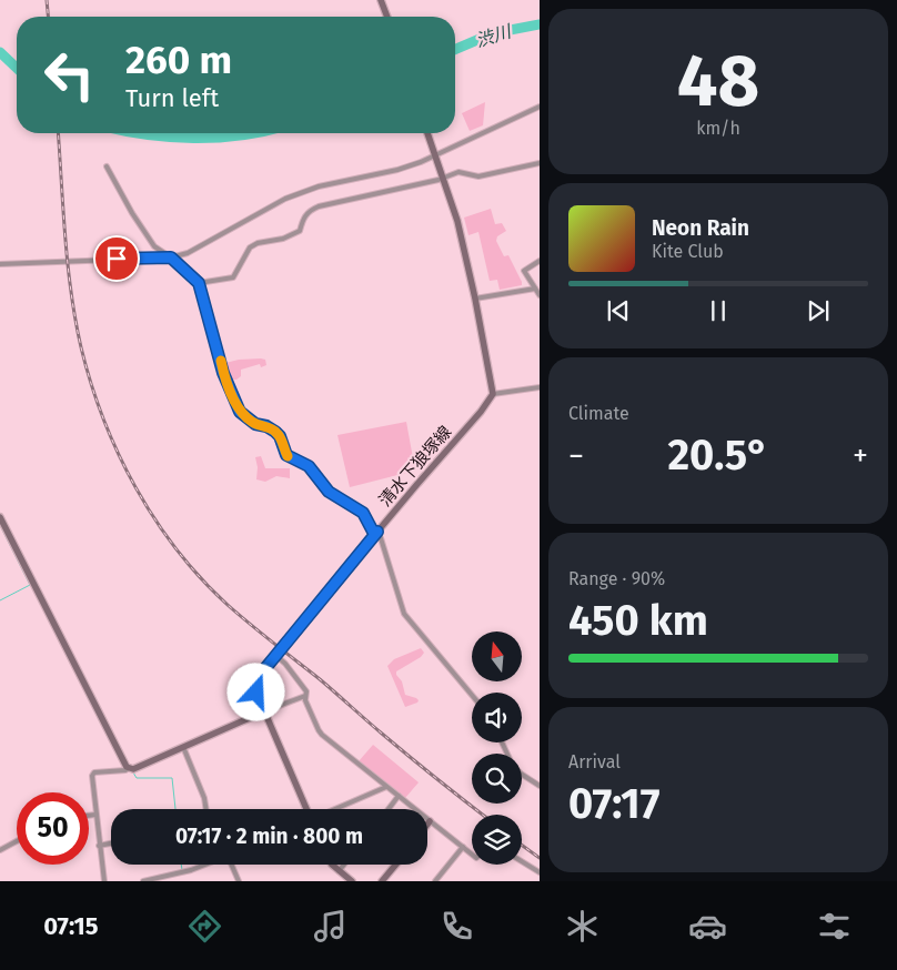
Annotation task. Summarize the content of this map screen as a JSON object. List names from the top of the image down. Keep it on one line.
{"streets":{"main road":["清水下狼塚線"]},"water":["渋川"],"north":"top","page":{"tile":[["48","km/h"],"Climate",["Range · 90%","450 km"],["Arrival","07:17"]],"turn":["260 m","Turn left"],"song":["Neon Rain","Kite Club"],"heat":["−","20.5°","+"],"limit":"50","trip":"07:17 · 2 min · 800 m","tabs":"07:15"}}
